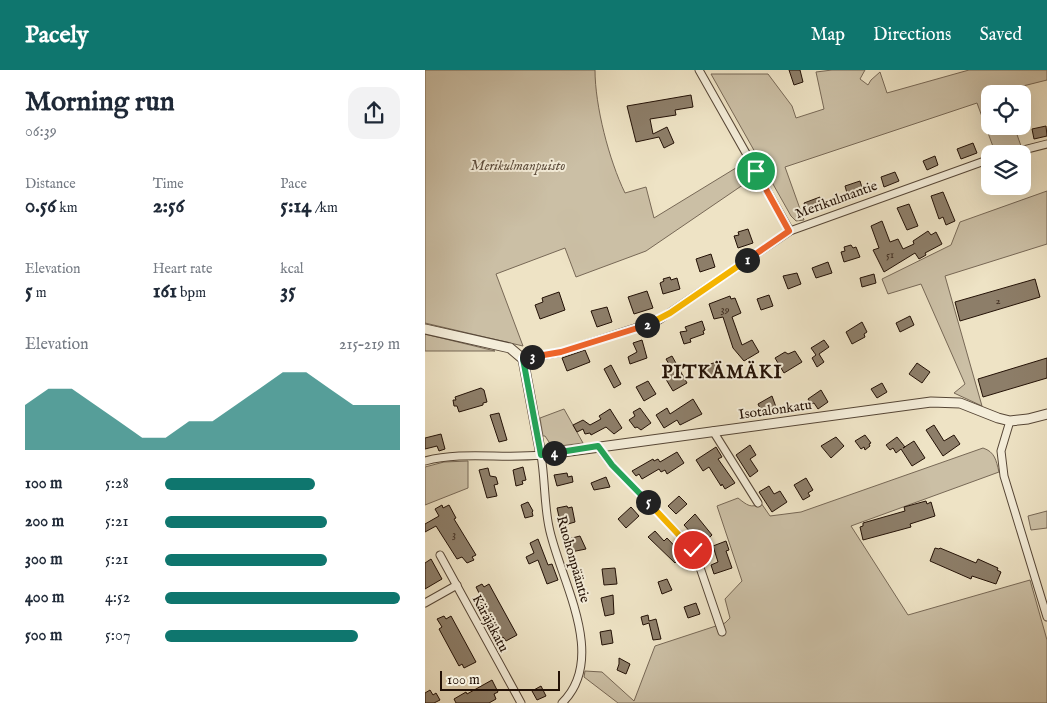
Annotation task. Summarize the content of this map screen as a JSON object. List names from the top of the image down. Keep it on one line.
{"streets":{"street":["Merikulmantie","Isotalonkatu","Ruohonpääntie","Käräjäkatu"]},"crossings":[["Merikulmantie","Ruohonpääntie"],["Isotalonkatu","Ruohonpääntie"]],"districts":["PITKÄMÄKI"],"parks":["Merikulmanpuisto"],"house_numbers":["51","2","39","3"],"scale_bar":"100 m","page":{"header":"Pacely","nav":["Map","Directions","Saved"],"heading":["Morning run","06:39"],"stats":[["Distance","0.56 km"],["Time","2:56"],["Pace","5:14 /km"],["Elevation","5 m"],["Heart rate","161 bpm"],["kcal","35"]],"pins":["1","2","3","4","5"],"chart":["Elevation","215–219 m"],"list":[{"name":"100 m","note":"5:28"},{"name":"200 m","note":"5:21"},{"name":"300 m","note":"5:21"},{"name":"400 m","note":"4:52"},{"name":"500 m","note":"5:07"}],"scale":"100 m"}}
